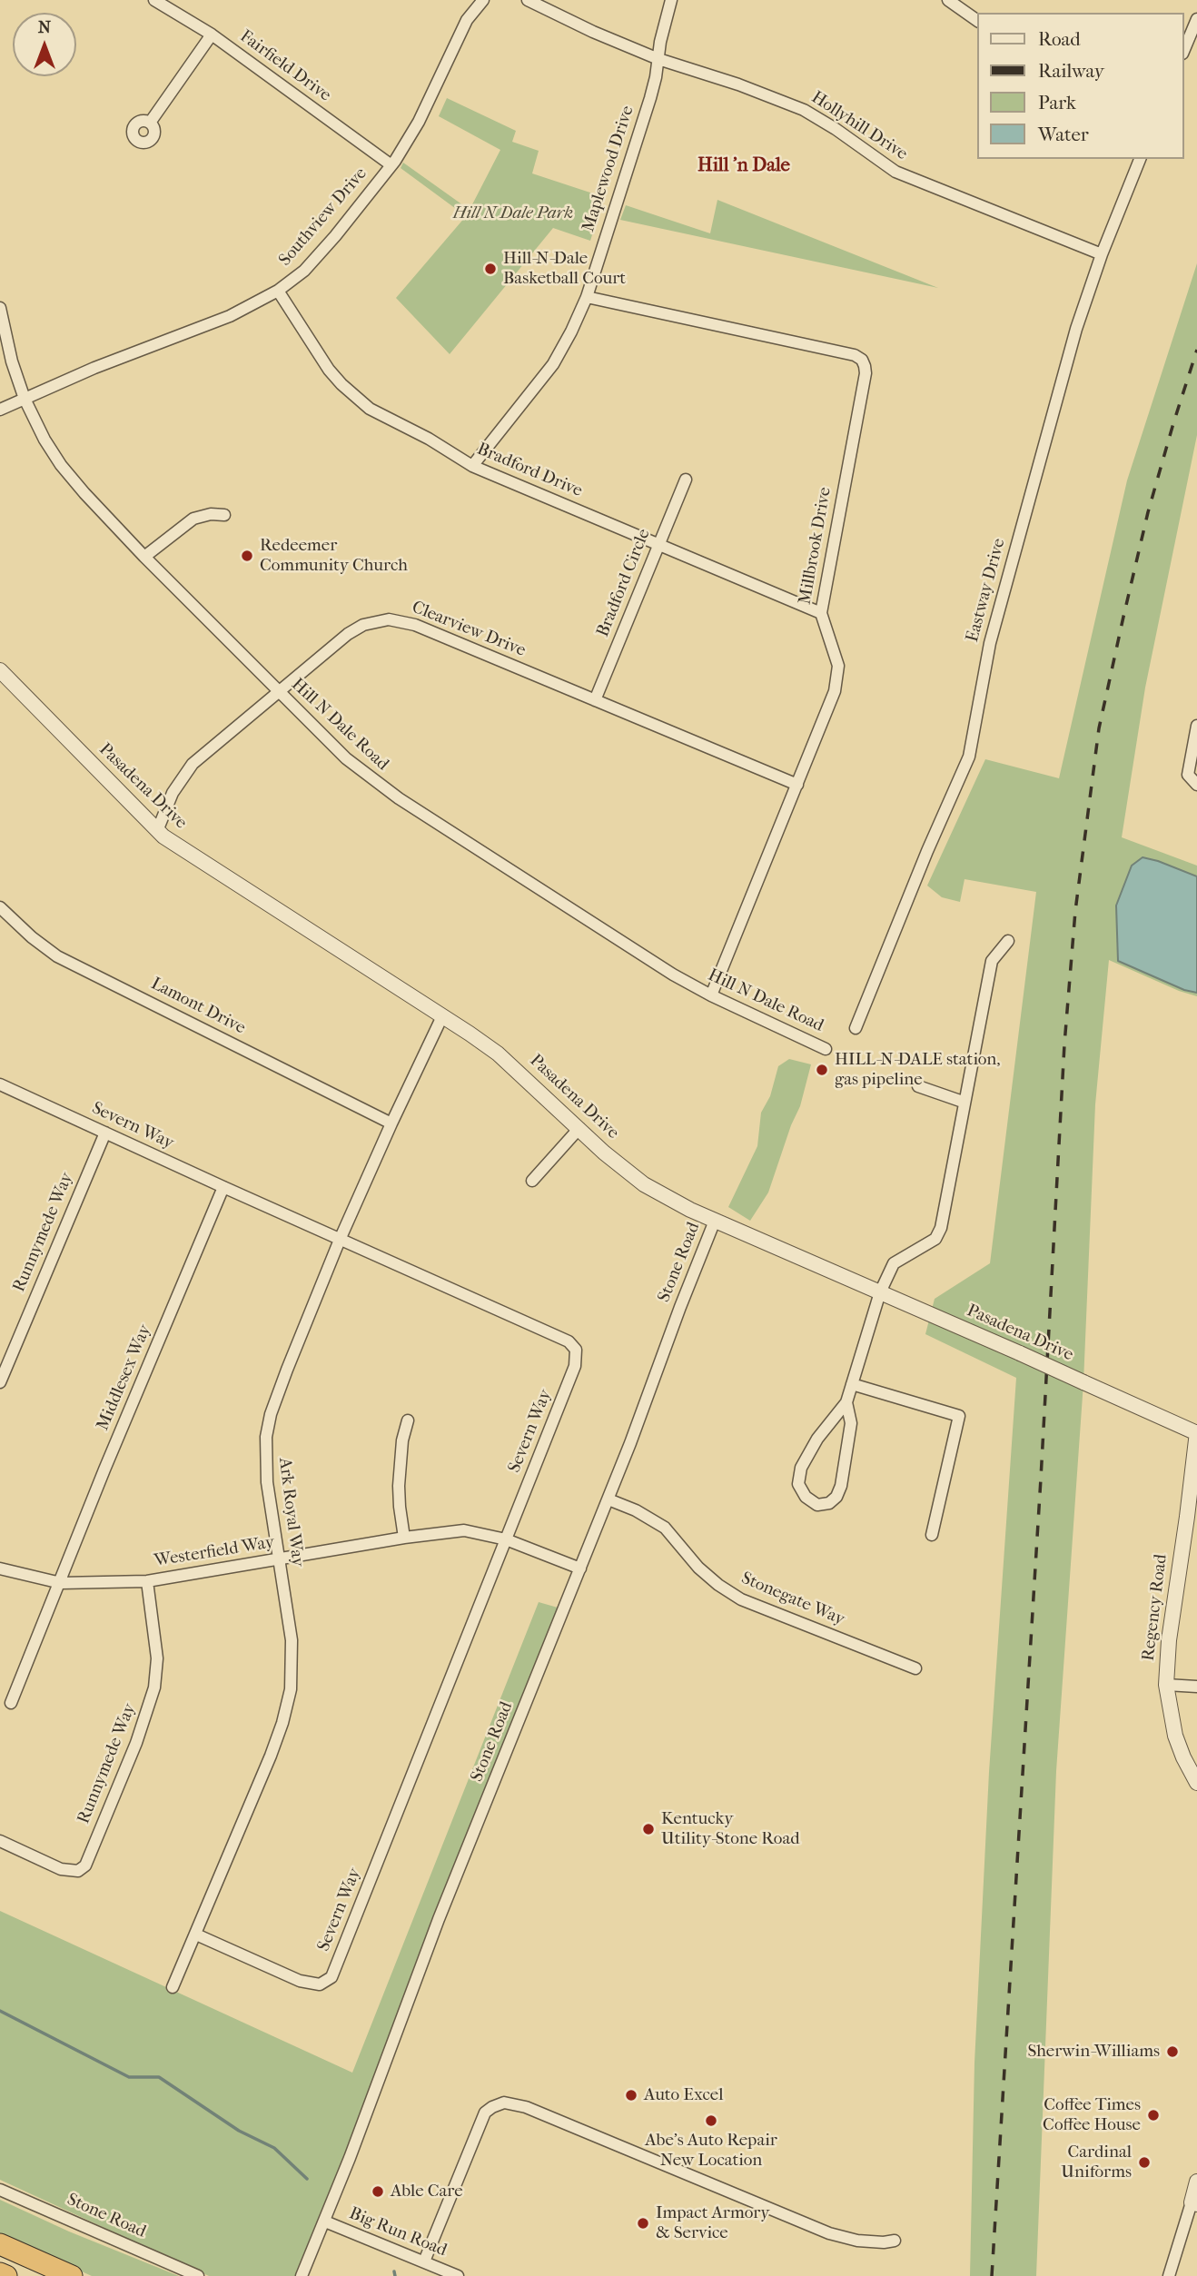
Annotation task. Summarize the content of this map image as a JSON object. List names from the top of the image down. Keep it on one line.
{"streets":{"street":["Fairfield Drive","Hollyhill Drive","Maplewood Drive","Southview Drive","Bradford Drive","Millbrook Drive","Bradford Circle","Eastway Drive","Clearview Drive","Hill N Dale Road","Pasadena Drive","Lamont Drive","Severn Way","Runnymede Way","Stone Road","Middlesex Way","Ark Royal Way","Westerfield Way","Stonegate Way","Regency Road","Big Run Road"]},"crossings":[["Fairfield Drive","Southview Drive"],["Hollyhill Drive","Maplewood Drive"],["Hollyhill Drive","Eastway Drive"],["Maplewood Drive","Bradford Drive"],["Maplewood Drive","Millbrook Drive"],["Southview Drive","Bradford Drive"],["Southview Drive","Hill N Dale Road"],["Bradford Drive","Millbrook Drive"],["Bradford Drive","Bradford Circle"],["Millbrook Drive","Clearview Drive"],["Millbrook Drive","Hill N Dale Road"],["Bradford Circle","Clearview Drive"],["Clearview Drive","Hill N Dale Road"],["Clearview Drive","Pasadena Drive"],["Pasadena Drive","Stone Road"],["Pasadena Drive","Ark Royal Way"],["Pasadena Drive","Regency Road"],["Lamont Drive","Ark Royal Way"],["Severn Way","Runnymede Way"],["Severn Way","Middlesex Way"],["Severn Way","Ark Royal Way"],["Severn Way","Westerfield Way"],["Runnymede Way","Westerfield Way"],["Stone Road","Westerfield Way"],["Stone Road","Stonegate Way"],["Stone Road","Big Run Road"],["Middlesex Way","Westerfield Way"],["Ark Royal Way","Westerfield Way"]],"districts":["Hill 'n Dale"],"parks":["Hill N Dale Park"],"places":["Hill-N-Dale Basketball Court","Redeemer Community Church","HILL-N-DALE station, gas pipeline","Kentucky Utility-Stone Road","Sherwin-Williams","Auto Excel","Coffee Times Coffee House","Abe's Auto Repair New Location","Cardinal Uniforms","Able Care","Impact Armory & Service"],"legend":["Road","Railway","Park","Water"],"north":"top"}
